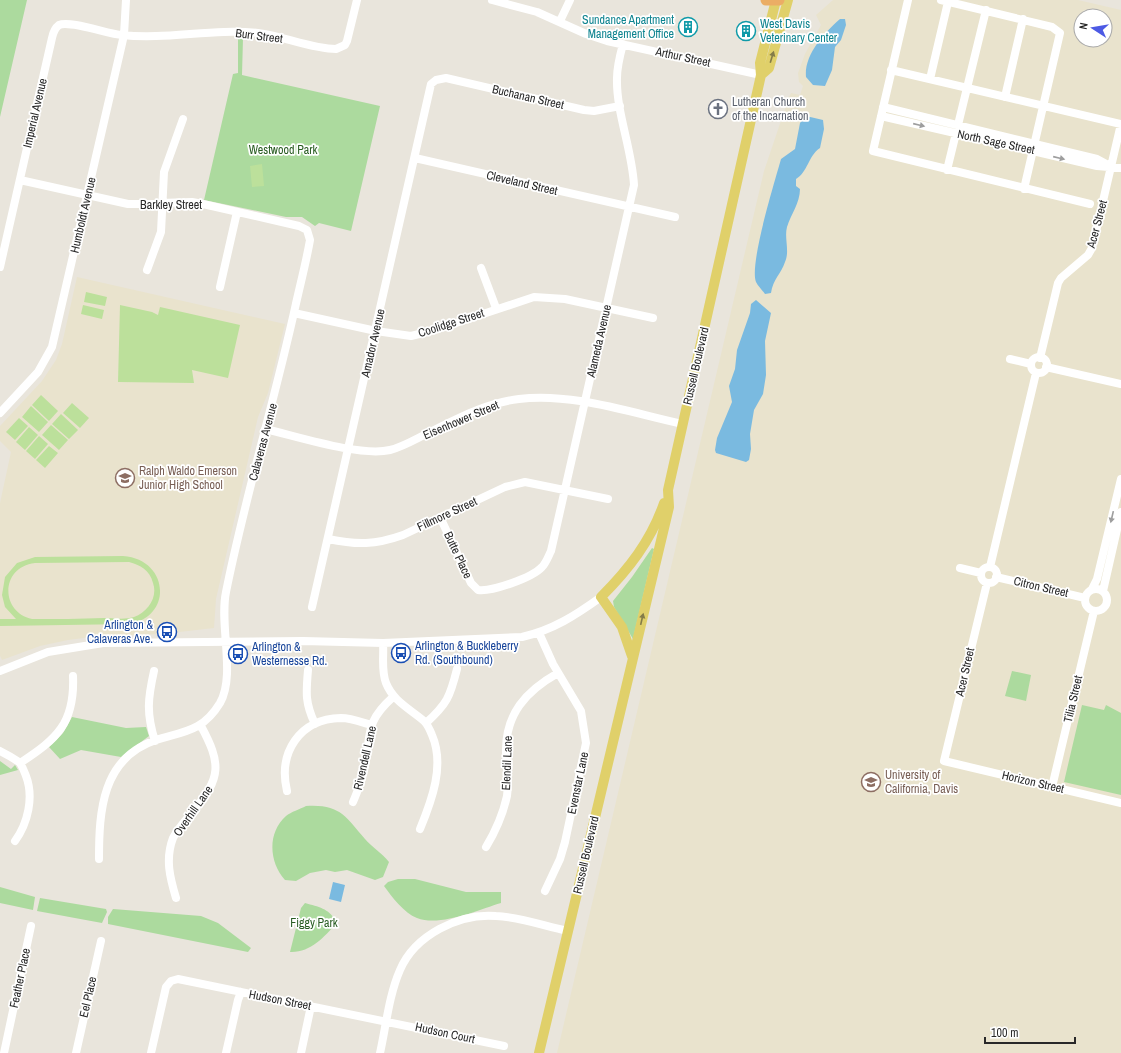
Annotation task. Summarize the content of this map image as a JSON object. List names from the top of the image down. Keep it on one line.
{"streets":{"main road":["Russell Boulevard"],"street":["Burr Street","Arthur Street","Buchanan Street","Imperial Avenue","North Sage Street","Cleveland Street","Barkley Street","Humboldt Avenue","Acer Street","Coolidge Street","Alameda Avenue","Amador Avenue","Eisenhower Street","Calaveras Avenue","Fillmore Street","Butte Place","Citron Street","Tilia Street","Rivendell Lane","Elendil Lane","Horizon Street","Evenstar Lane","Overhill Lane","Feather Place","Eel Place","Hudson Street","Hudson Court"]},"crossings":[["Burr Street","Imperial Avenue"],["Burr Street","Humboldt Avenue"],["Arthur Street","Alameda Avenue"],["Arthur Street","Russell Boulevard"],["Buchanan Street","Alameda Avenue"],["Buchanan Street","Amador Avenue"],["Imperial Avenue","Barkley Street"],["Imperial Avenue","Humboldt Avenue"],["North Sage Street","Acer Street"],["Cleveland Street","Alameda Avenue"],["Cleveland Street","Amador Avenue"],["Barkley Street","Humboldt Avenue"],["Barkley Street","Calaveras Avenue"],["Acer Street","Citron Street"],["Acer Street","Horizon Street"],["Coolidge Street","Alameda Avenue"],["Coolidge Street","Amador Avenue"],["Coolidge Street","Calaveras Avenue"],["Alameda Avenue","Eisenhower Street"],["Alameda Avenue","Fillmore Street"],["Alameda Avenue","Butte Place"],["Amador Avenue","Eisenhower Street"],["Amador Avenue","Fillmore Street"],["Russell Boulevard","Eisenhower Street"],["Eisenhower Street","Calaveras Avenue"],["Calaveras Avenue","Overhill Lane"],["Fillmore Street","Butte Place"],["Citron Street","Tilia Street"],["Tilia Street","Horizon Street"],["Elendil Lane","Evenstar Lane"],["Hudson Street","Hudson Court"]],"parks":["Westwood Park","Figgy Park"],"places":{"building":["Sundance Apartment Management Office","West Davis Veterinary Center"],"church":["Lutheran Church of the Incarnation"],"school or university":["Ralph Waldo Emerson Junior High School","University of California, Davis"],"bus stop":["Arlington & Calaveras Ave.","Arlington & Buckleberry Rd. (Southbound)","Arlington & Westernesse Rd."]},"scale_bar":"100 m","north":"left"}
